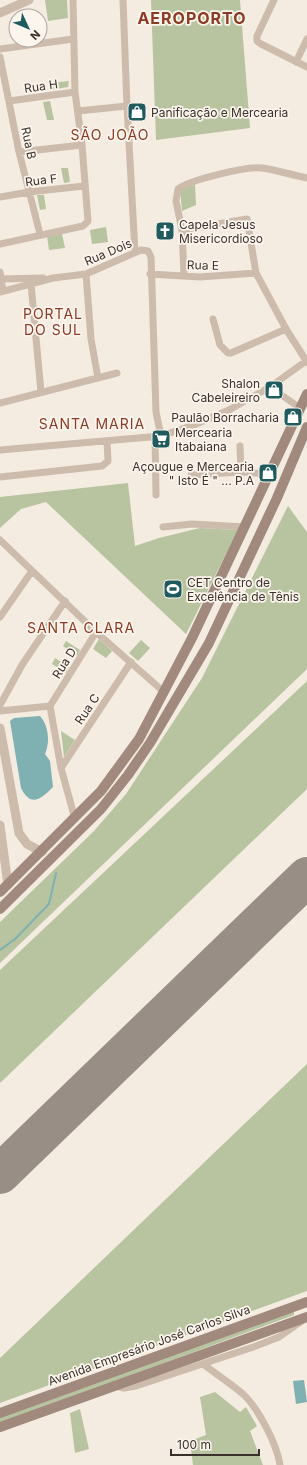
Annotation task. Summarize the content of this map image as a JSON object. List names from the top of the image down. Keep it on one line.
{"streets":{"main road":["Avenida Empresário José Carlos Silva"],"street":["Rua H","Rua B","Rua F","Rua Dois","Rua E","Rua D","Rua C"]},"crossings":[["Rua H","Rua B"],["Rua B","Rua F"],["Rua Dois","Rua E"]],"districts":["AEROPORTO","SÃO JOÃO","PORTAL DO SUL","SANTA MARIA","SANTA CLARA"],"places":{"shop":["Panificação e Mercearia","Shalon Cabeleireiro","Paulão Borracharia","Açougue e Mercearia \" Isto É \" ... P.A"],"church":["Capela Jesus Misericordioso"],"supermarket":["Mercearia Itabaiana"],"sports":["CET Centro de Excelência de Tênis"]},"scale_bar":"100 m","north":"bottom right"}
